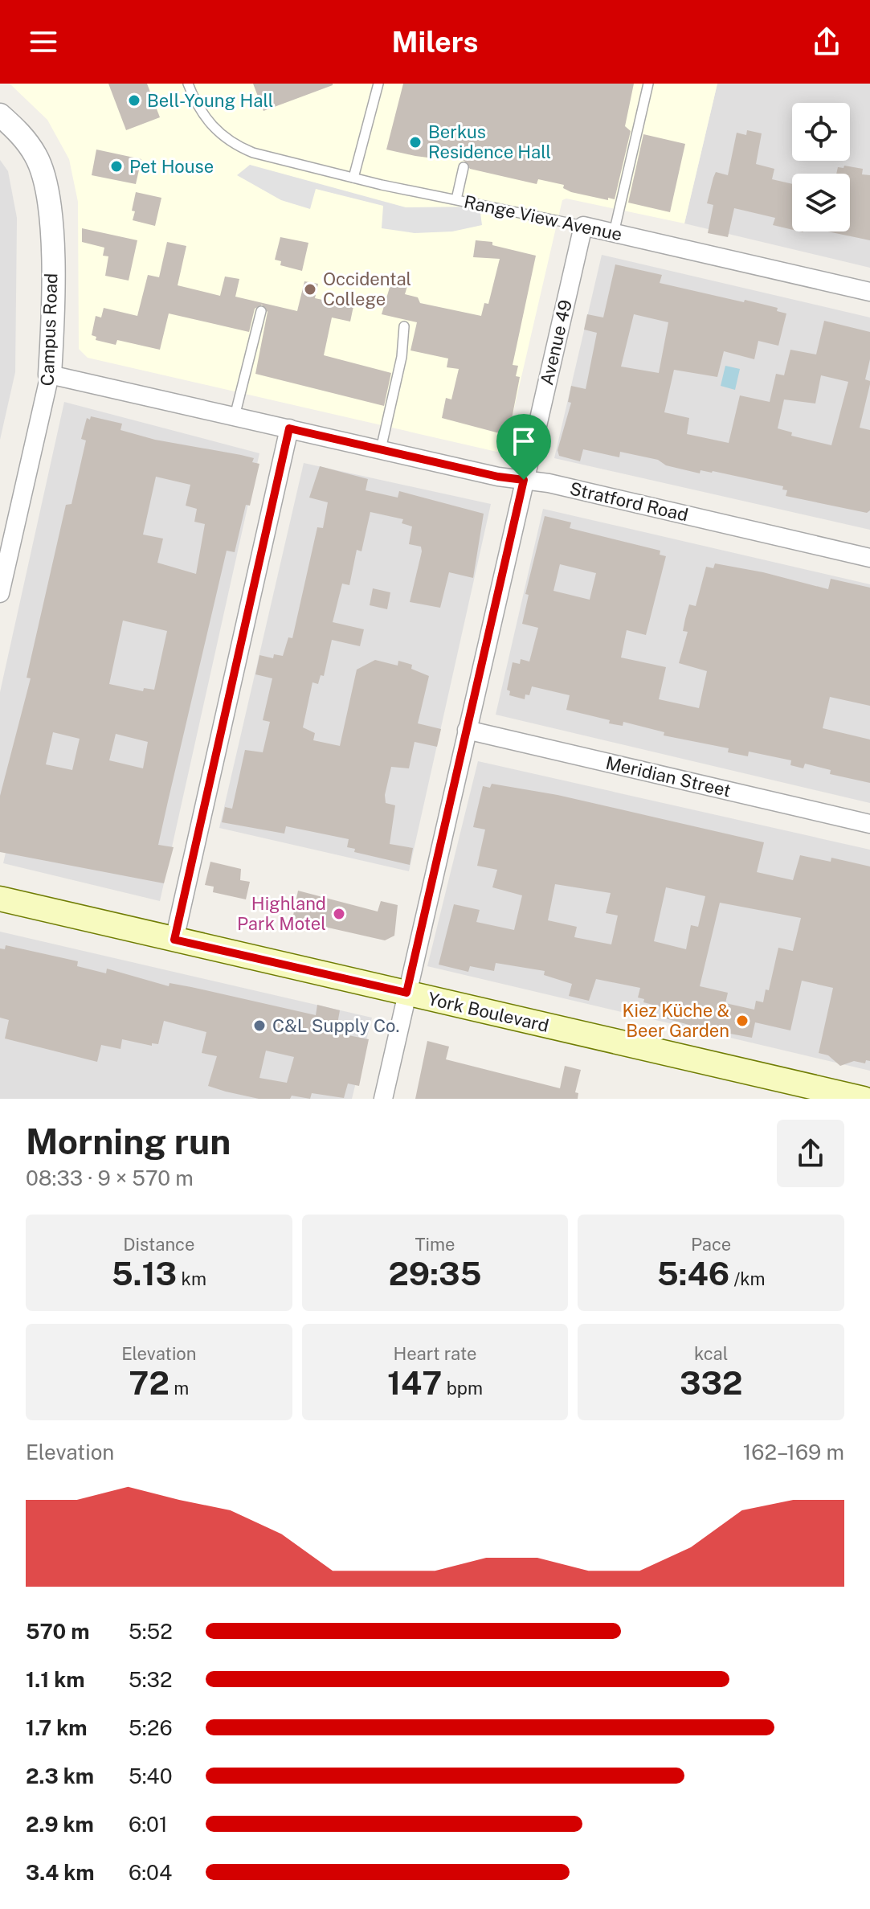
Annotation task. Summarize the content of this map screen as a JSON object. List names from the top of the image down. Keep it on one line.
{"streets":{"main road":["York Boulevard"],"street":["Range View Avenue","Campus Road","Avenue 49","Stratford Road","Meridian Street"]},"crossings":[["Range View Avenue","Avenue 49"],["Campus Road","Stratford Road"],["Avenue 49","Stratford Road"],["Avenue 49","Meridian Street"],["Avenue 49","York Boulevard"]],"places":["Bell-Young Hall","Berkus Residence Hall","Pet House","Occidental College","Highland Park Motel","Kiez Küche & Beer Garden","C&L Supply Co."],"page":{"header":"Milers","heading":["Morning run","08:33 · 9 × 570 m"],"stats":[["Distance","5.13 km"],["Time","29:35"],["Pace","5:46 /km"],["Elevation","72 m"],["Heart rate","147 bpm"],["kcal","332"]],"chart":["Elevation","162–169 m"],"list":[{"name":"570 m","note":"5:52"},{"name":"1.1 km","note":"5:32"},{"name":"1.7 km","note":"5:26"},{"name":"2.3 km","note":"5:40"},{"name":"2.9 km","note":"6:01"},{"name":"3.4 km","note":"6:04"}]}}
